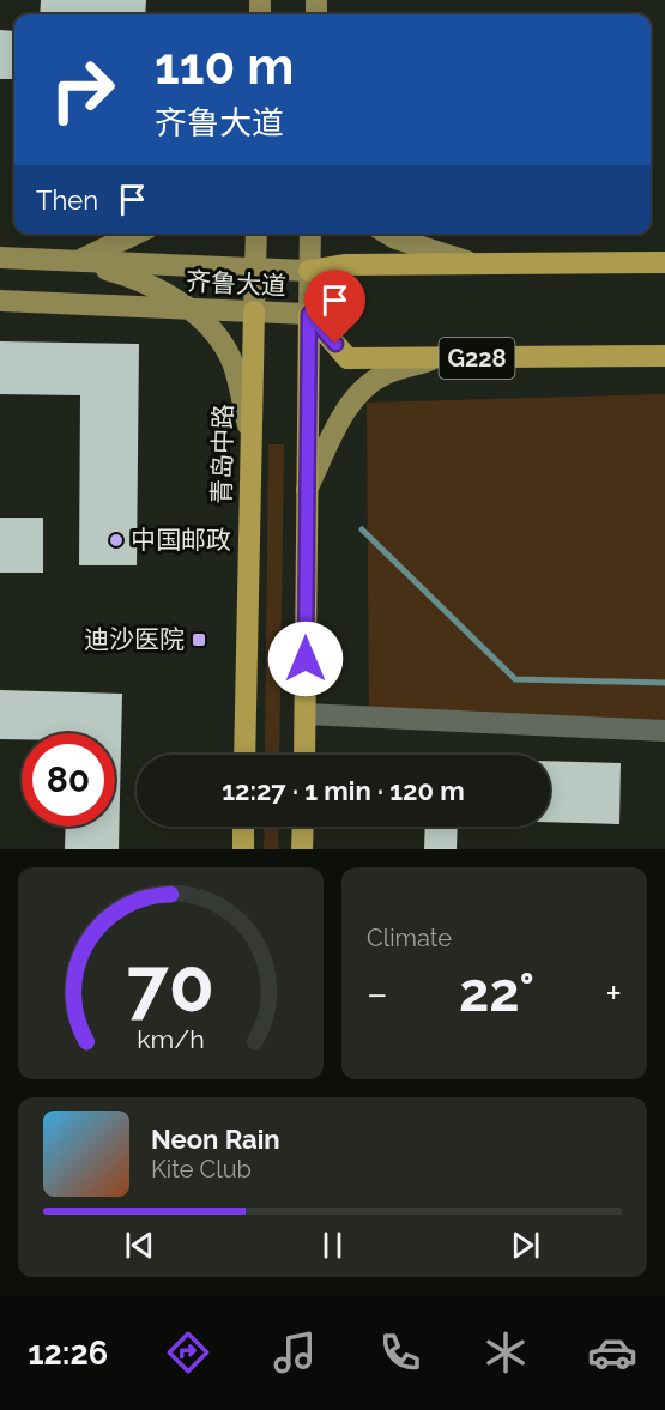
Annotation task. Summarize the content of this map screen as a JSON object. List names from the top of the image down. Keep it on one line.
{"streets":{"highway":["齐鲁大道","G228","青岛中路"]},"crossings":[["齐鲁大道","青岛中路"]],"places":{"other":["中国邮政"],"transit":["迪沙医院"]},"page":{"turn":["110 m","齐鲁大道"],"then":"Then","limit":"80","trip":"12:27 · 1 min · 120 m","tile":"Climate","heat":["−","22°","+"],"song":["Neon Rain","Kite Club"],"tabs":"12:26","gauge":["70","km/h"]}}
